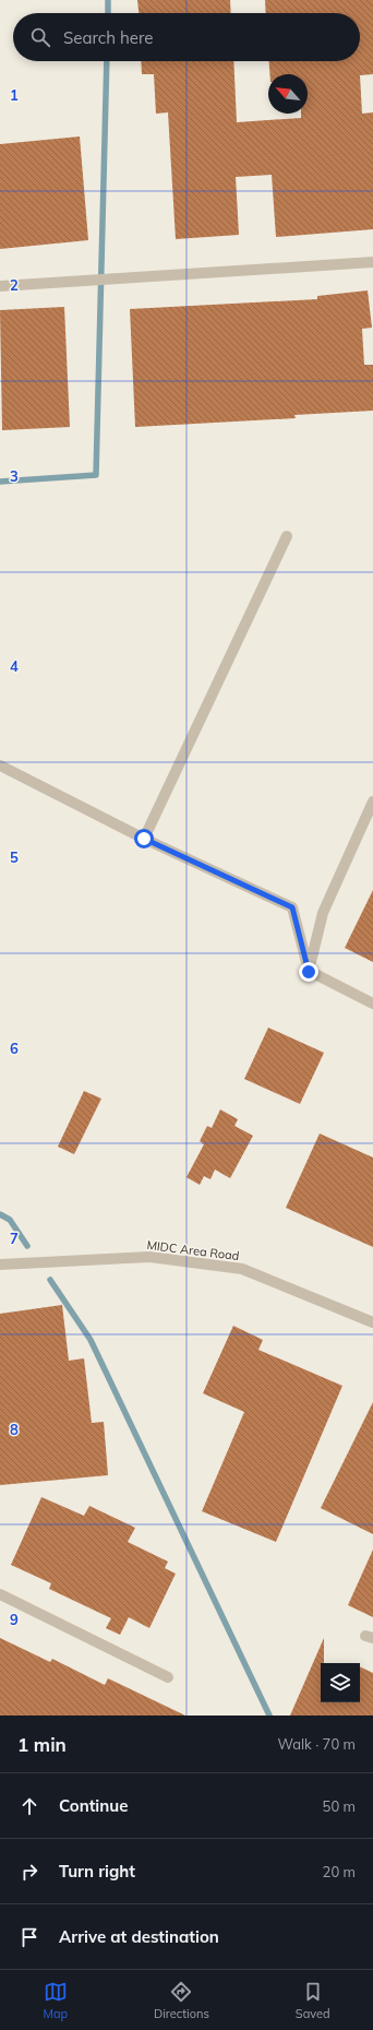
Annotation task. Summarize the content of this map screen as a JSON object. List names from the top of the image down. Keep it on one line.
{"streets":{"street":["MIDC Area Road"]},"north":"top left","page":{"search":"Search here","heading":["1 min","Walk · 70 m"],"list":[["Continue","50 m"],["Turn right","20 m"],"Arrive at destination"],"nav":["Map","Directions","Saved"]},"grid":{"rows":["1","2","3","4","5","6","7","8","9"]}}
